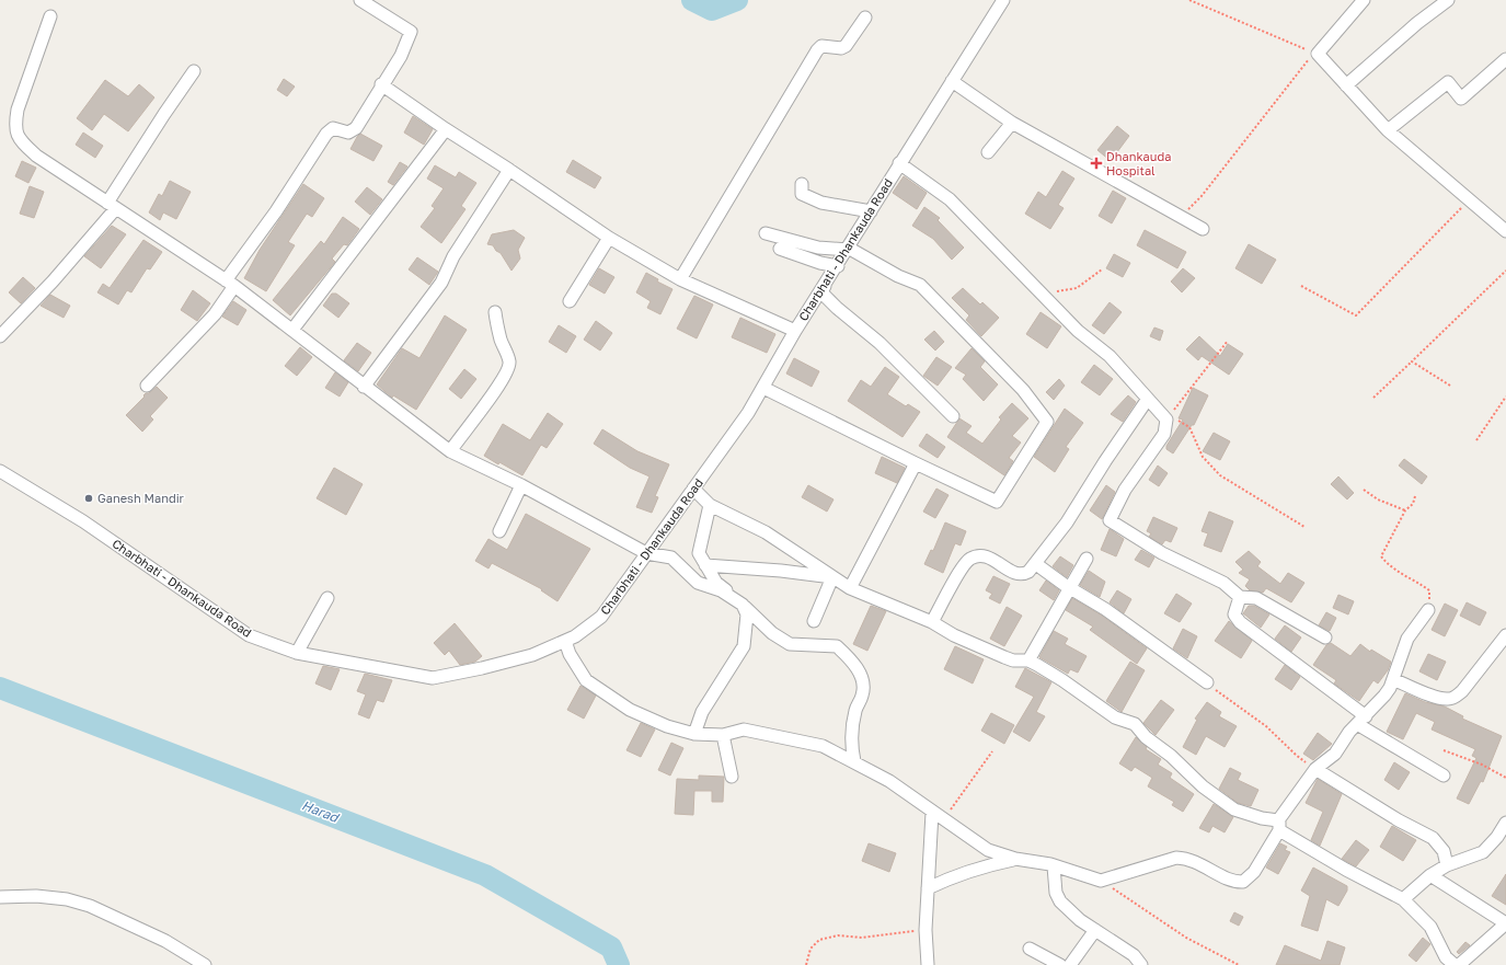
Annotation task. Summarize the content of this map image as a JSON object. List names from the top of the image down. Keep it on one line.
{"streets":{"street":["Charbhati - Dhankauda Road"]},"water":["Harad"],"places":{"health":["Dhankauda Hospital"],"other":["Ganesh Mandir"]}}
